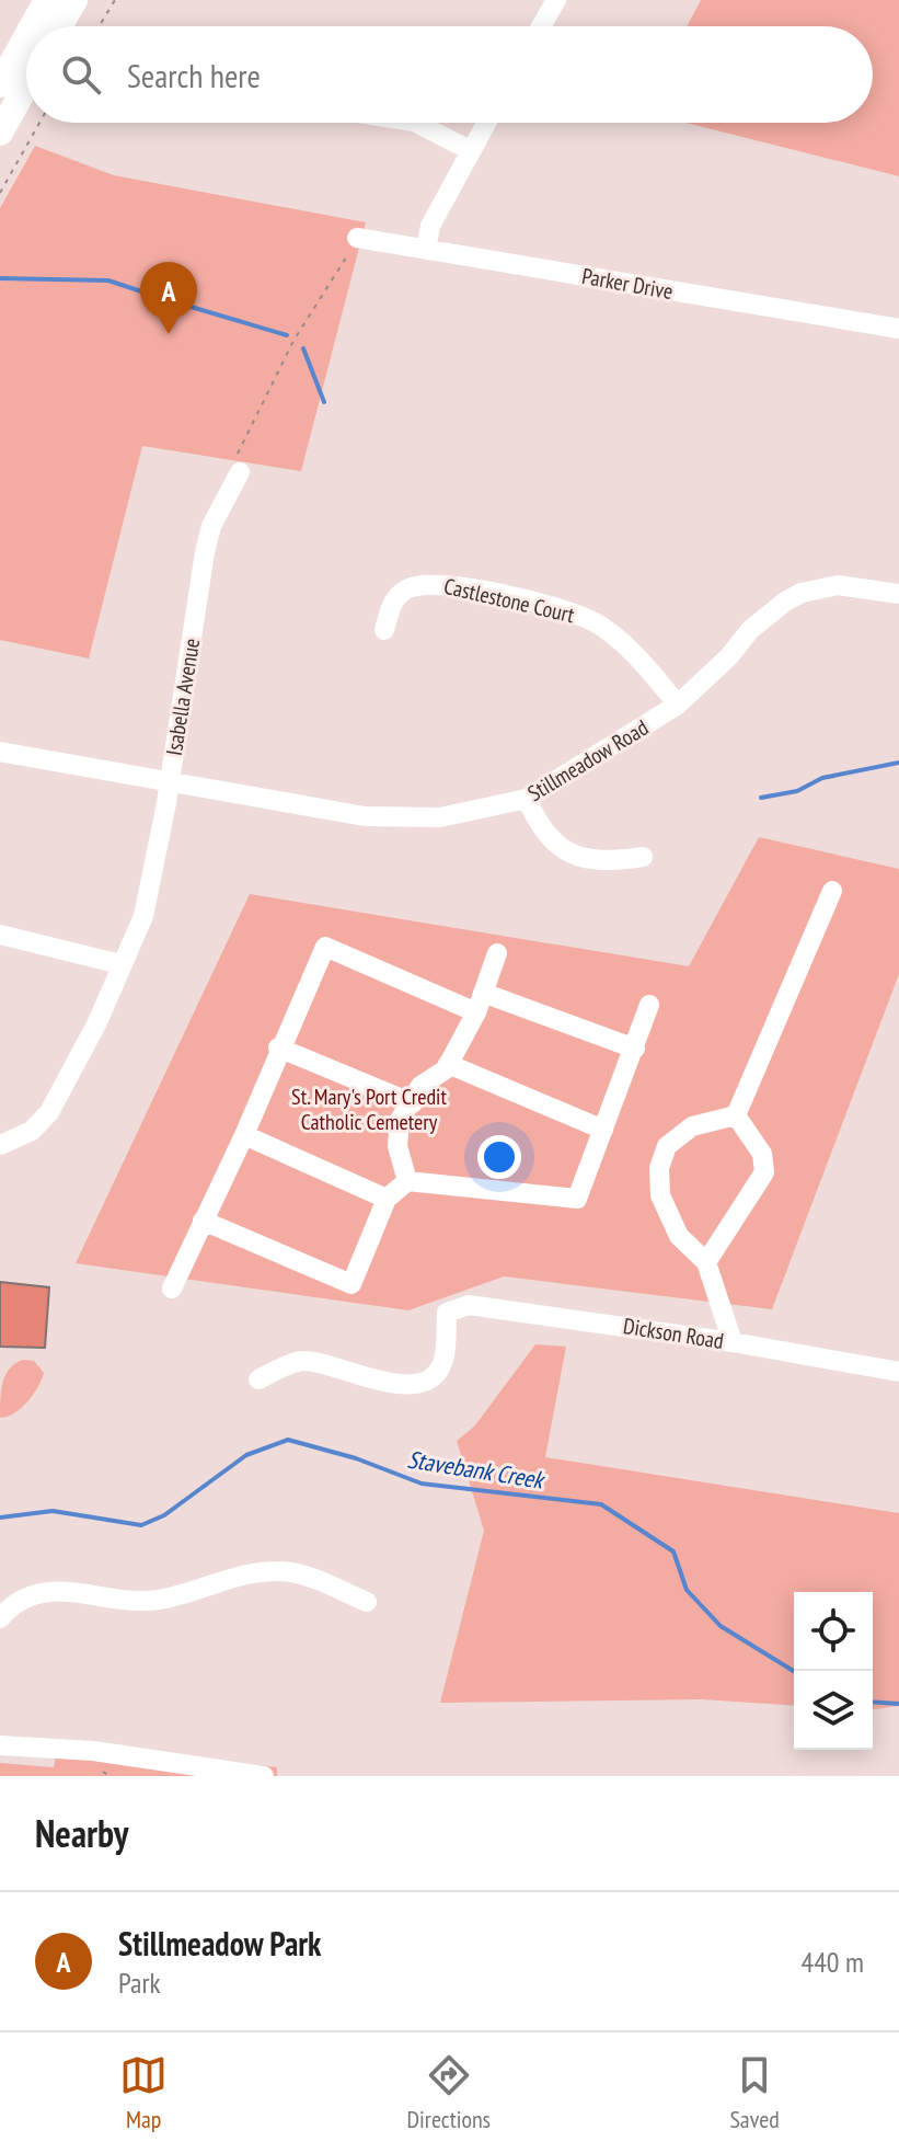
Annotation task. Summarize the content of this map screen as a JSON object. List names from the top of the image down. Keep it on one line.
{"streets":{"street":["Parker Drive","Castlestone Court","Isabella Avenue","Stillmeadow Road","Dickson Road"]},"crossings":[["Castlestone Court","Stillmeadow Road"],["Isabella Avenue","Stillmeadow Road"]],"water":["Stavebank Creek"],"parks":["St. Mary's Port Credit Catholic Cemetery"],"page":{"search":"Search here","pins":"A","heading":"Nearby","list":[{"mark":"A","name":"Stillmeadow Park","note":"Park","value":"440 m"}],"nav":["Map","Directions","Saved"]}}
